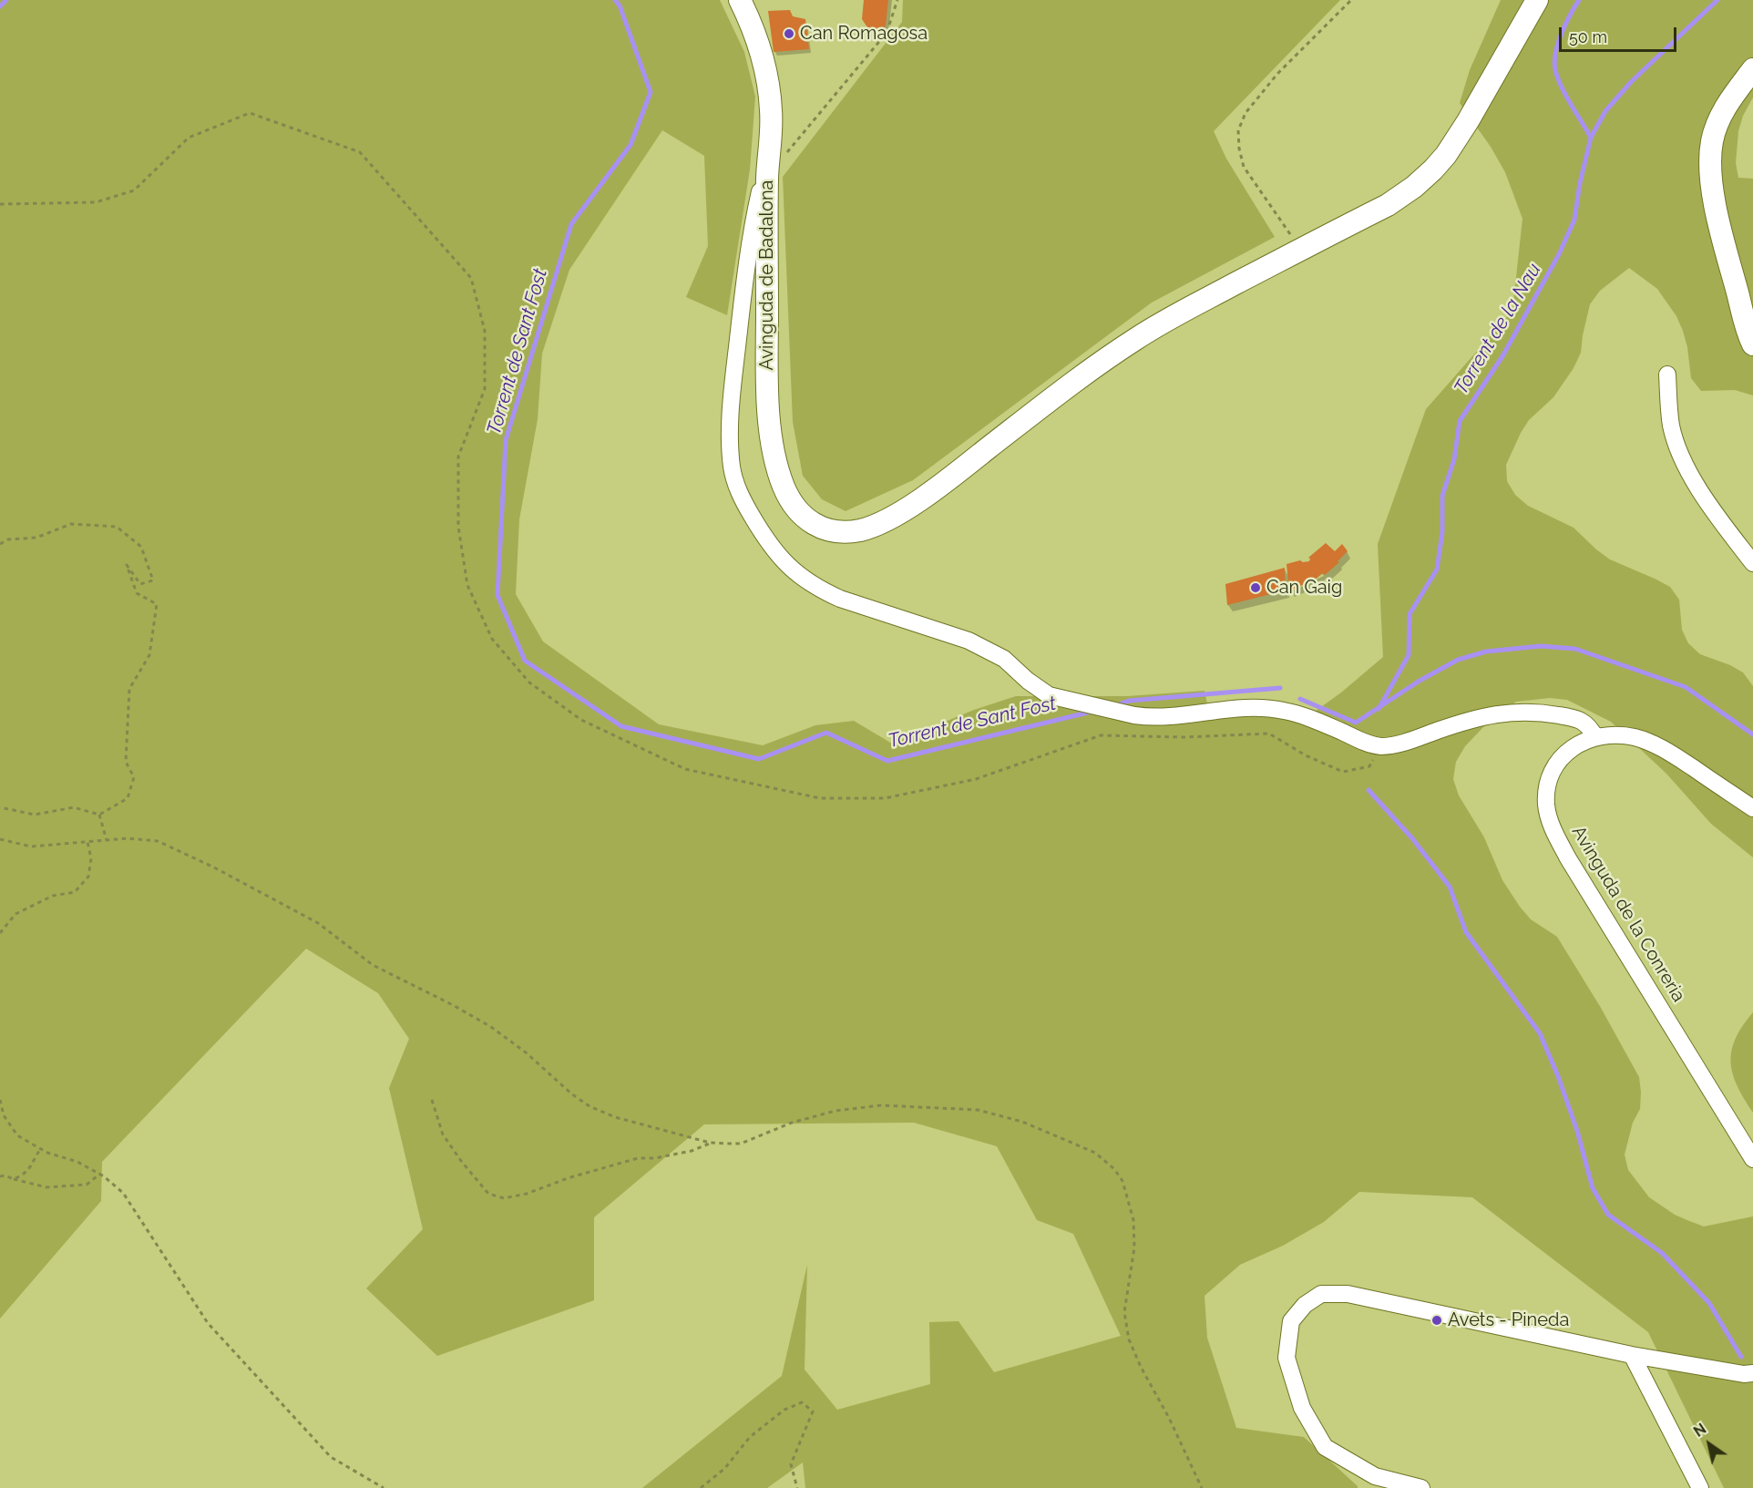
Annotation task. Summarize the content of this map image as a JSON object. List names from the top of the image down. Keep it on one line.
{"streets":{"street":["Avinguda de Badalona","Avinguda de la Conreria"]},"water":["Torrent de la Nau","Torrent de Sant Fost"],"places":["Can Romagosa","Can Gaig","Avets - Pineda"],"scale_bar":"50 m","north":"top left"}
